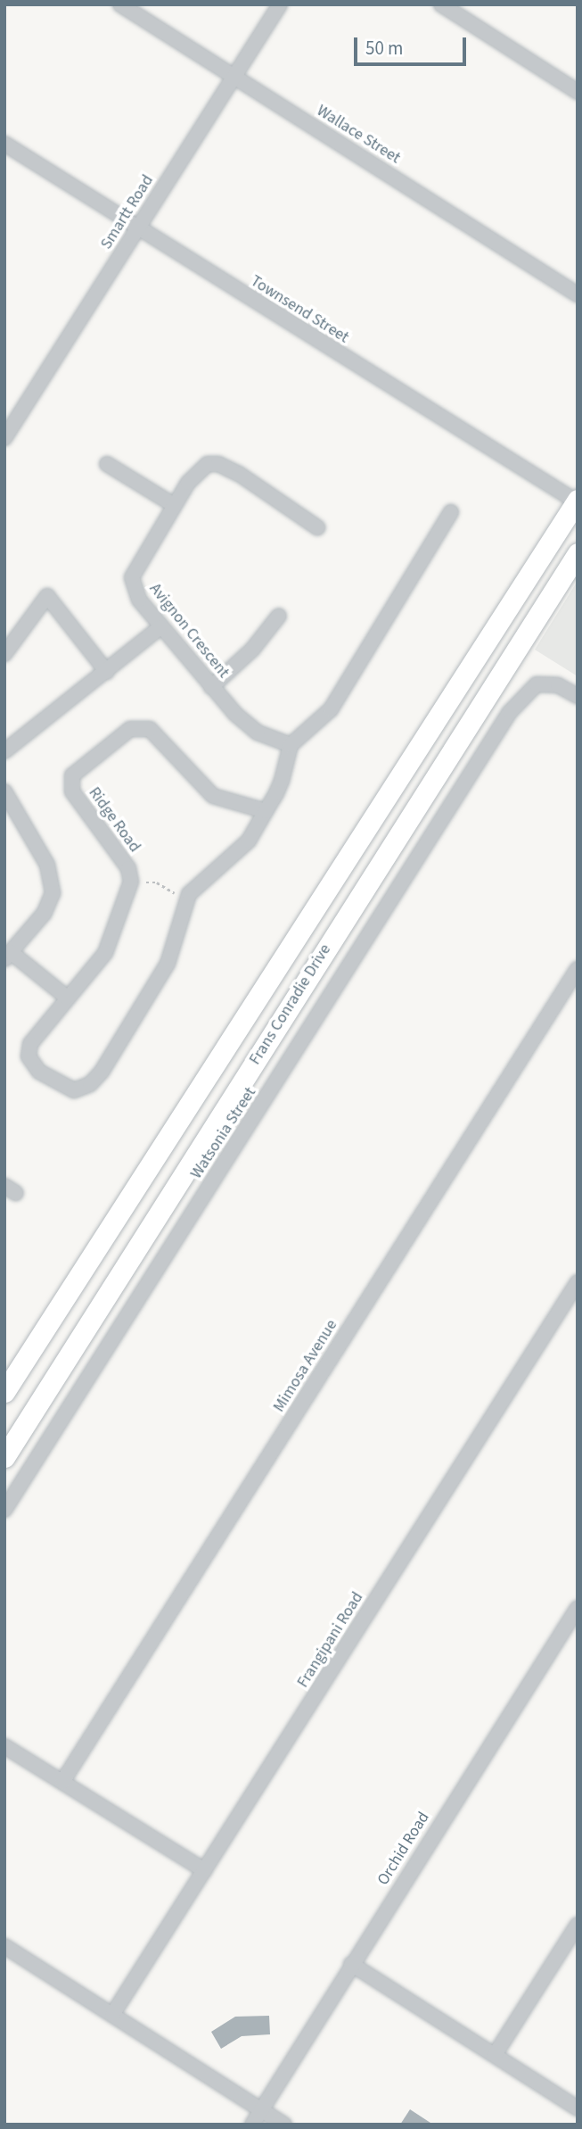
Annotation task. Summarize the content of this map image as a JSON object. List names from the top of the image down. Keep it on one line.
{"streets":{"main road":["Frans Conradie Drive"],"street":["Wallace Street","Smartt Road","Townsend Street","Avignon Crescent","Ridge Road","Watsonia Street","Mimosa Avenue","Frangipani Road","Orchid Road"]},"crossings":[["Wallace Street","Smartt Road"],["Smartt Road","Townsend Street"],["Townsend Street","Frans Conradie Drive"]],"scale_bar":"50 m"}
